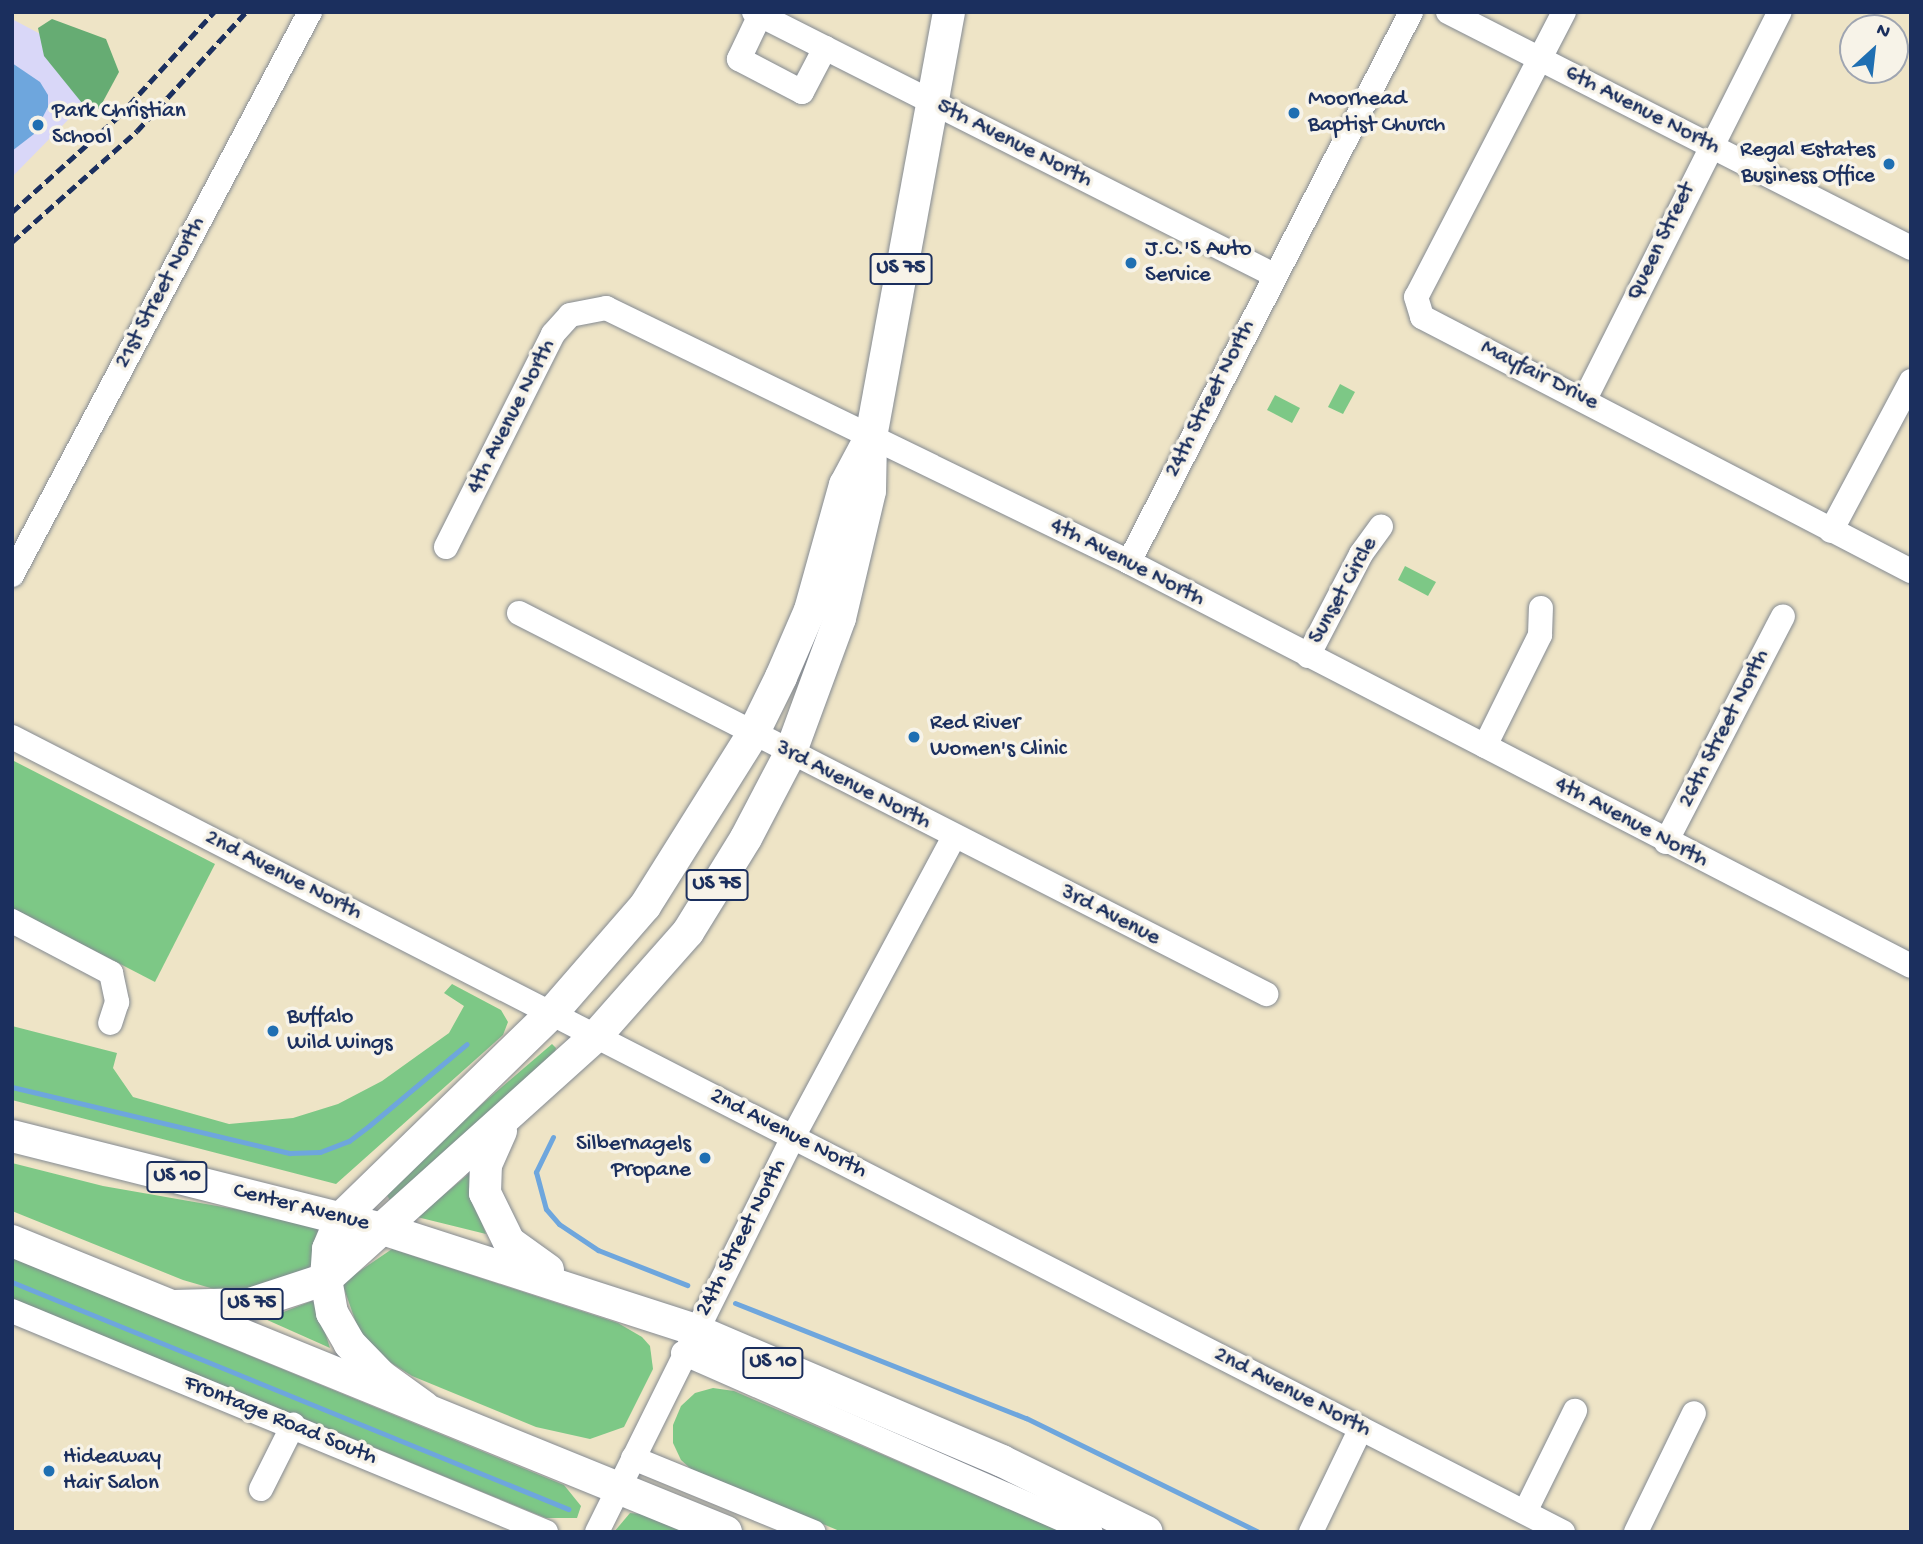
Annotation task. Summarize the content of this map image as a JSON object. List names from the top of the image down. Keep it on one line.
{"streets":{"main road":["US 75","US 10","Center Avenue"],"street":["6th Avenue North","5th Avenue North","Queen Street","21st Street North","Mayfair Drive","24th Street North","4th Avenue North","Sunset Circle","26th Street North","3rd Avenue North","2nd Avenue North","3rd Avenue","Frontage Road South"]},"crossings":[["6th Avenue North","Queen Street"],["6th Avenue North","Mayfair Drive"],["5th Avenue North","US 75"],["5th Avenue North","24th Street North"],["Queen Street","Mayfair Drive"],["US 75","4th Avenue North"],["US 75","3rd Avenue North"],["US 75","2nd Avenue North"],["US 75","US 10"],["US 75","Center Avenue"],["24th Street North","4th Avenue North"],["24th Street North","3rd Avenue North"],["24th Street North","2nd Avenue North"],["24th Street North","3rd Avenue"],["24th Street North","US 10"],["4th Avenue North","Sunset Circle"],["4th Avenue North","26th Street North"],["3rd Avenue North","3rd Avenue"],["US 10","Center Avenue"]],"places":["Moorhead Baptist Church","Park Christian School","Regal Estates Business Office","J.C.'S Auto Service","Red River Women's Clinic","Buffalo Wild Wings","Silbernagels Propane","Hideaway Hair Salon"],"north":"top right"}
